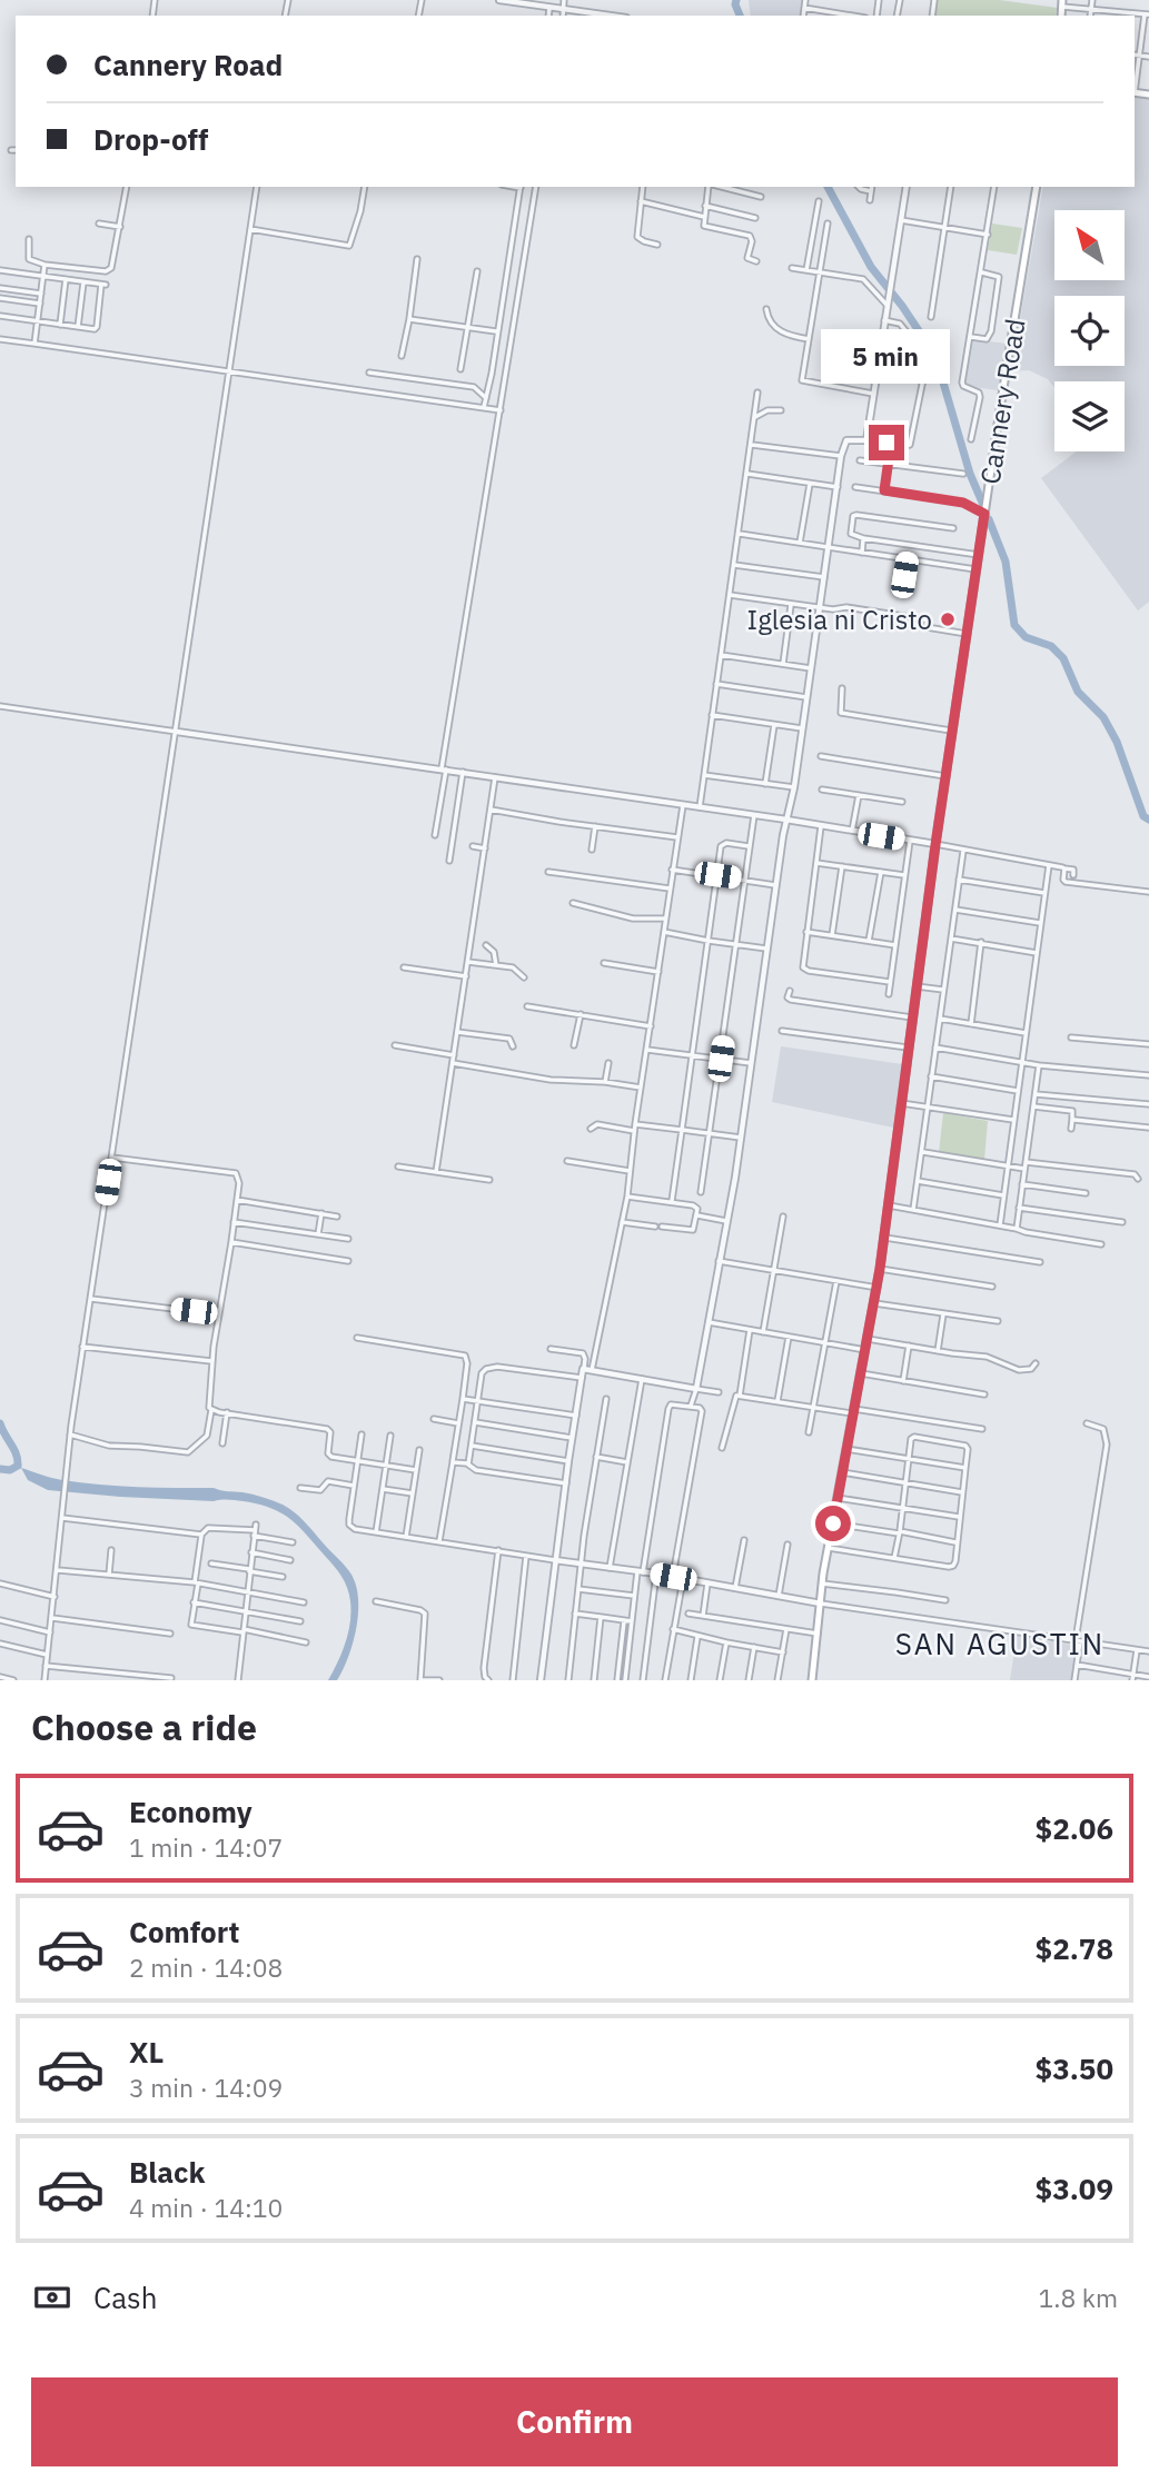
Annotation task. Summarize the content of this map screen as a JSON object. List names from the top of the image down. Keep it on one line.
{"streets":{"main road":["Cannery Road"]},"districts":["SAN AGUSTIN"],"places":["Iglesia ni Cristo"],"north":"top left","page":{"banner":["Cannery Road","Drop-off"],"bubble":"5 min","heading":"Choose a ride","list":[{"name":"Economy","note":"1 min · 14:07","value":"$2.06"},{"name":"Comfort","note":"2 min · 14:08","value":"$2.78"},{"name":"XL","note":"3 min · 14:09","value":"$3.50"},{"name":"Black","note":"4 min · 14:10","value":"$3.09"}],"pay":["Cash","1.8 km"],"buttons":"Confirm"}}
